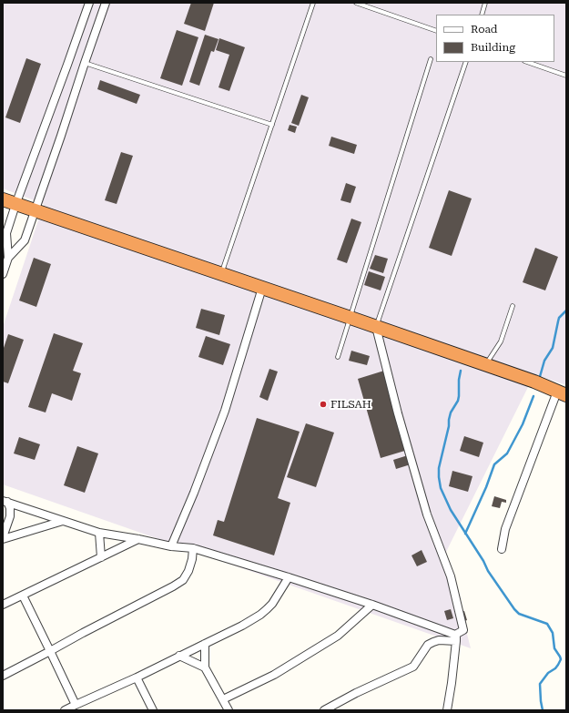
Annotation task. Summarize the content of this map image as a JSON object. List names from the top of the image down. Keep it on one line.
{"places":["FILSAH"],"legend":["Road","Building"]}
